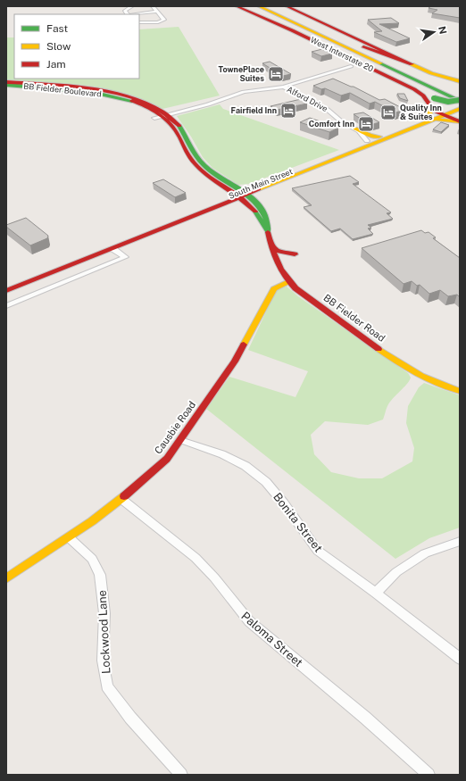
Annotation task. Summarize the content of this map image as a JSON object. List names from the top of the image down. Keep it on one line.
{"streets":{"main road":["West Interstate 20","BB Fielder Boulevard","South Main Street","BB Fielder Road","Causbie Road"],"street":["Alford Drive","Bonita Street","Lockwood Lane","Paloma Street"]},"crossings":[["West Interstate 20","Alford Drive"],["West Interstate 20","South Main Street"],["BB Fielder Boulevard","South Main Street"],["BB Fielder Boulevard","BB Fielder Road"],["Alford Drive","South Main Street"],["BB Fielder Road","Causbie Road"],["Causbie Road","Bonita Street"],["Causbie Road","Lockwood Lane"],["Causbie Road","Paloma Street"]],"places":{"hotel":["TownePlace Suites","Fairfield Inn","Quality Inn & Suites","Comfort Inn"]},"legend":["Fast","Slow","Jam"],"north":"right"}
